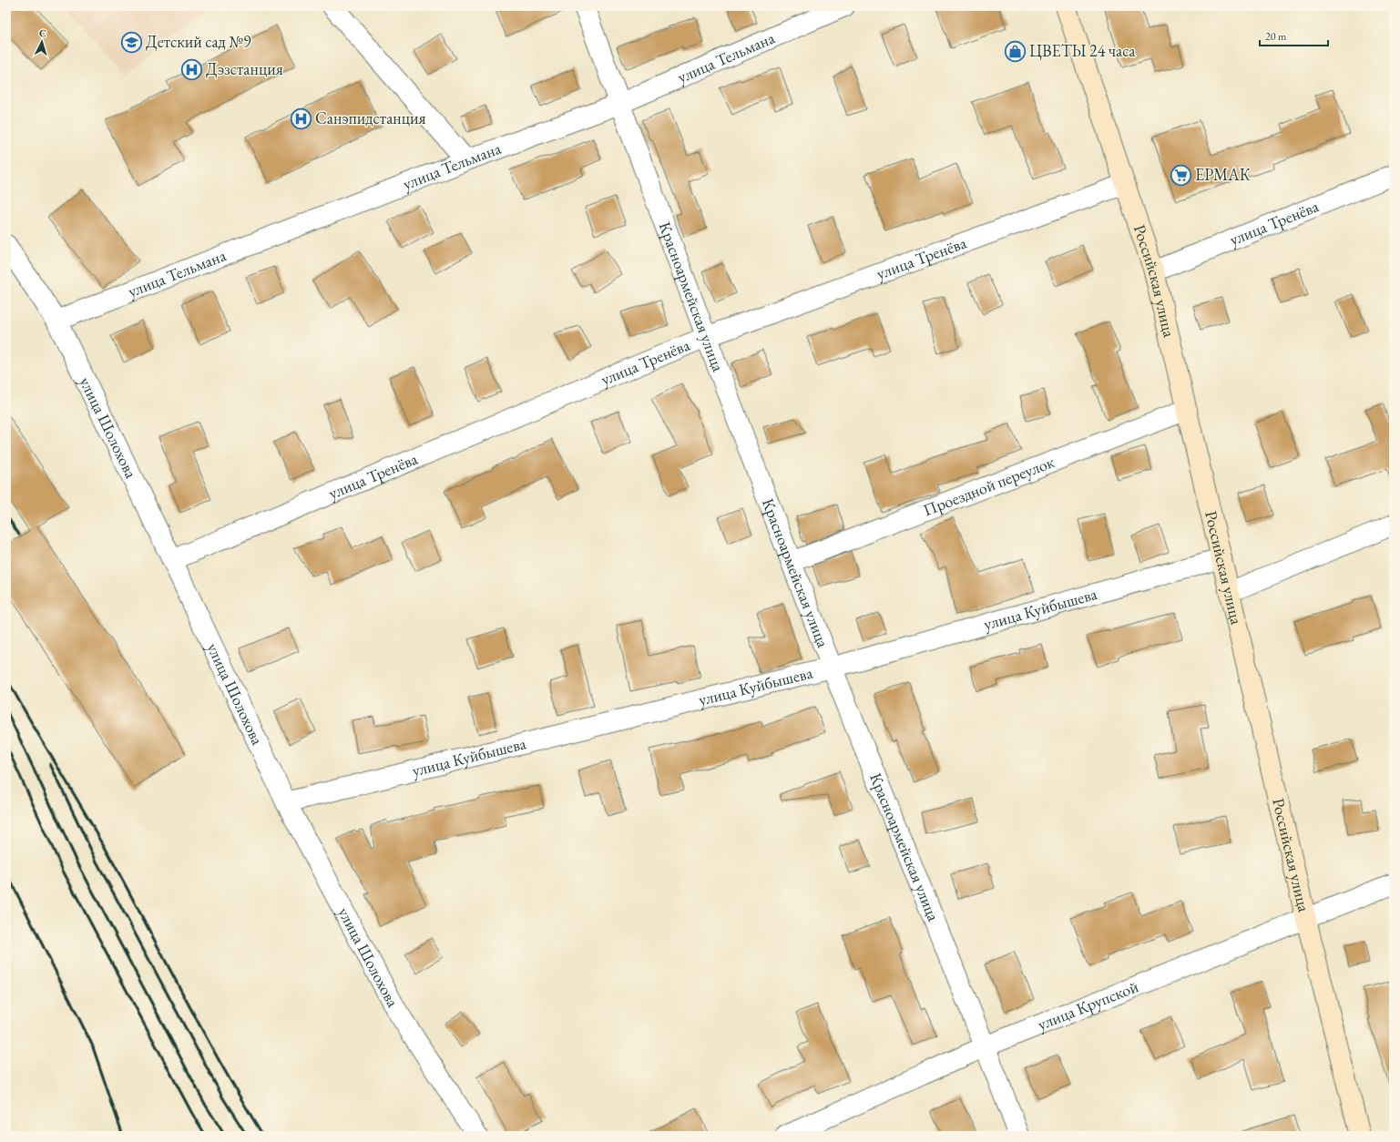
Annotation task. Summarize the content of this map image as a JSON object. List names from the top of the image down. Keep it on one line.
{"streets":{"main road":["Российская улица"],"street":["улица Тельмана","улица Тренёва","Красноармейская улица","улица Шолохова","Проездной переулок","улица Куйбышева","улица Крупской"]},"crossings":[["улица Тельмана","Красноармейская улица"],["улица Тельмана","улица Шолохова"],["улица Тренёва","Российская улица"],["улица Тренёва","Красноармейская улица"],["улица Тренёва","улица Шолохова"],["Российская улица","Проездной переулок"],["Российская улица","улица Куйбышева"],["Российская улица","улица Крупской"],["Красноармейская улица","Проездной переулок"],["Красноармейская улица","улица Куйбышева"],["Красноармейская улица","улица Крупской"],["улица Шолохова","улица Куйбышева"]],"places":{"school or university":["Детский сад №9"],"shop":["ЦВЕТЫ 24 часа"],"hospital":["Дэзстанция","Санэпидстанция"],"supermarket":["ЕРМАК"]},"scale_bar":"20 m","north":"top"}
